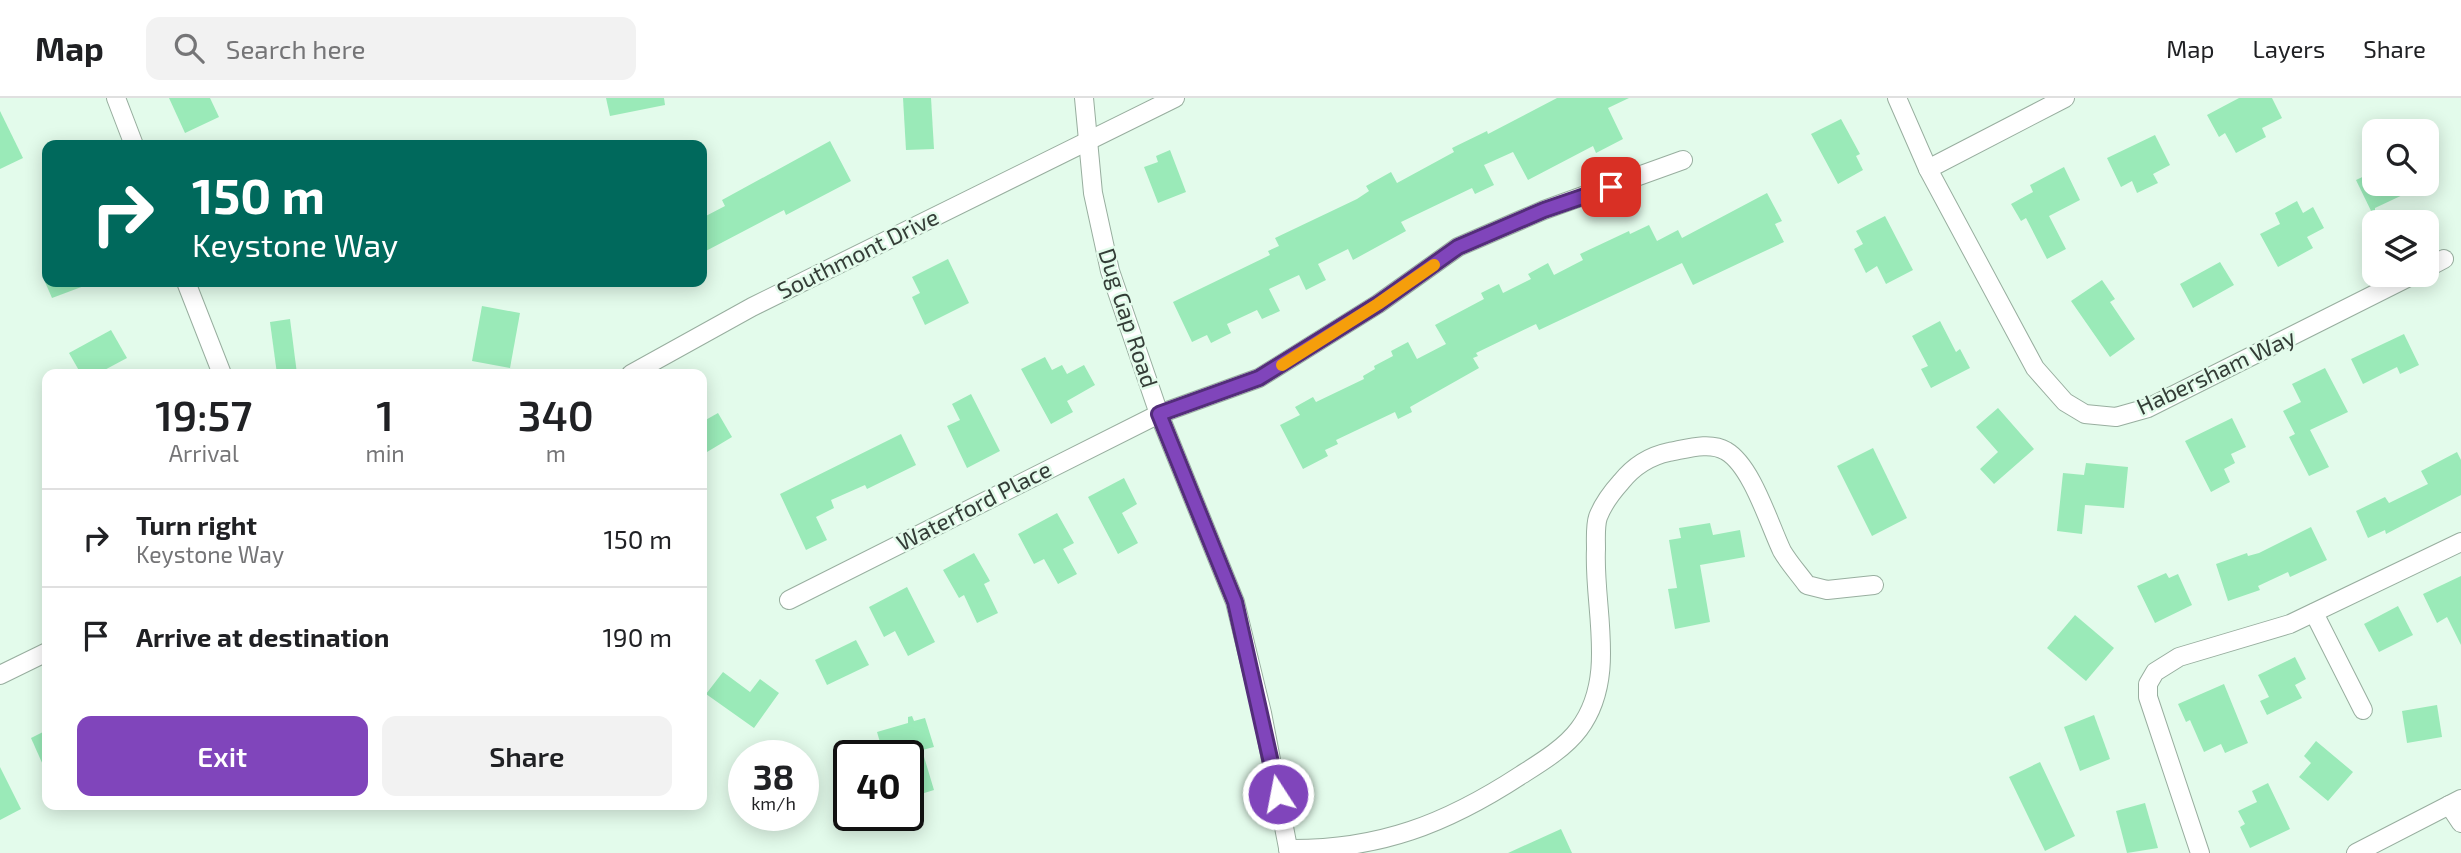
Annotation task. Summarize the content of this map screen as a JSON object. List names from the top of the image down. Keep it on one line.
{"streets":{"street":["Southmont Drive","Dug Gap Road","Habersham Way","Waterford Place"]},"crossings":[["Southmont Drive","Dug Gap Road"],["Dug Gap Road","Waterford Place"]],"page":{"header":"Map","search":"Search here","nav":["Map","Layers","Share"],"turn":["150 m","Keystone Way"],"eta":["19:57","Arrival","1","min","340","m"],"list":[{"name":"Turn right","note":"Keystone Way","value":"150 m"},{"name":"Arrive at destination","value":"190 m"}],"buttons":["Exit","Share"],"speed":"38 km/h","limit":"40"}}
